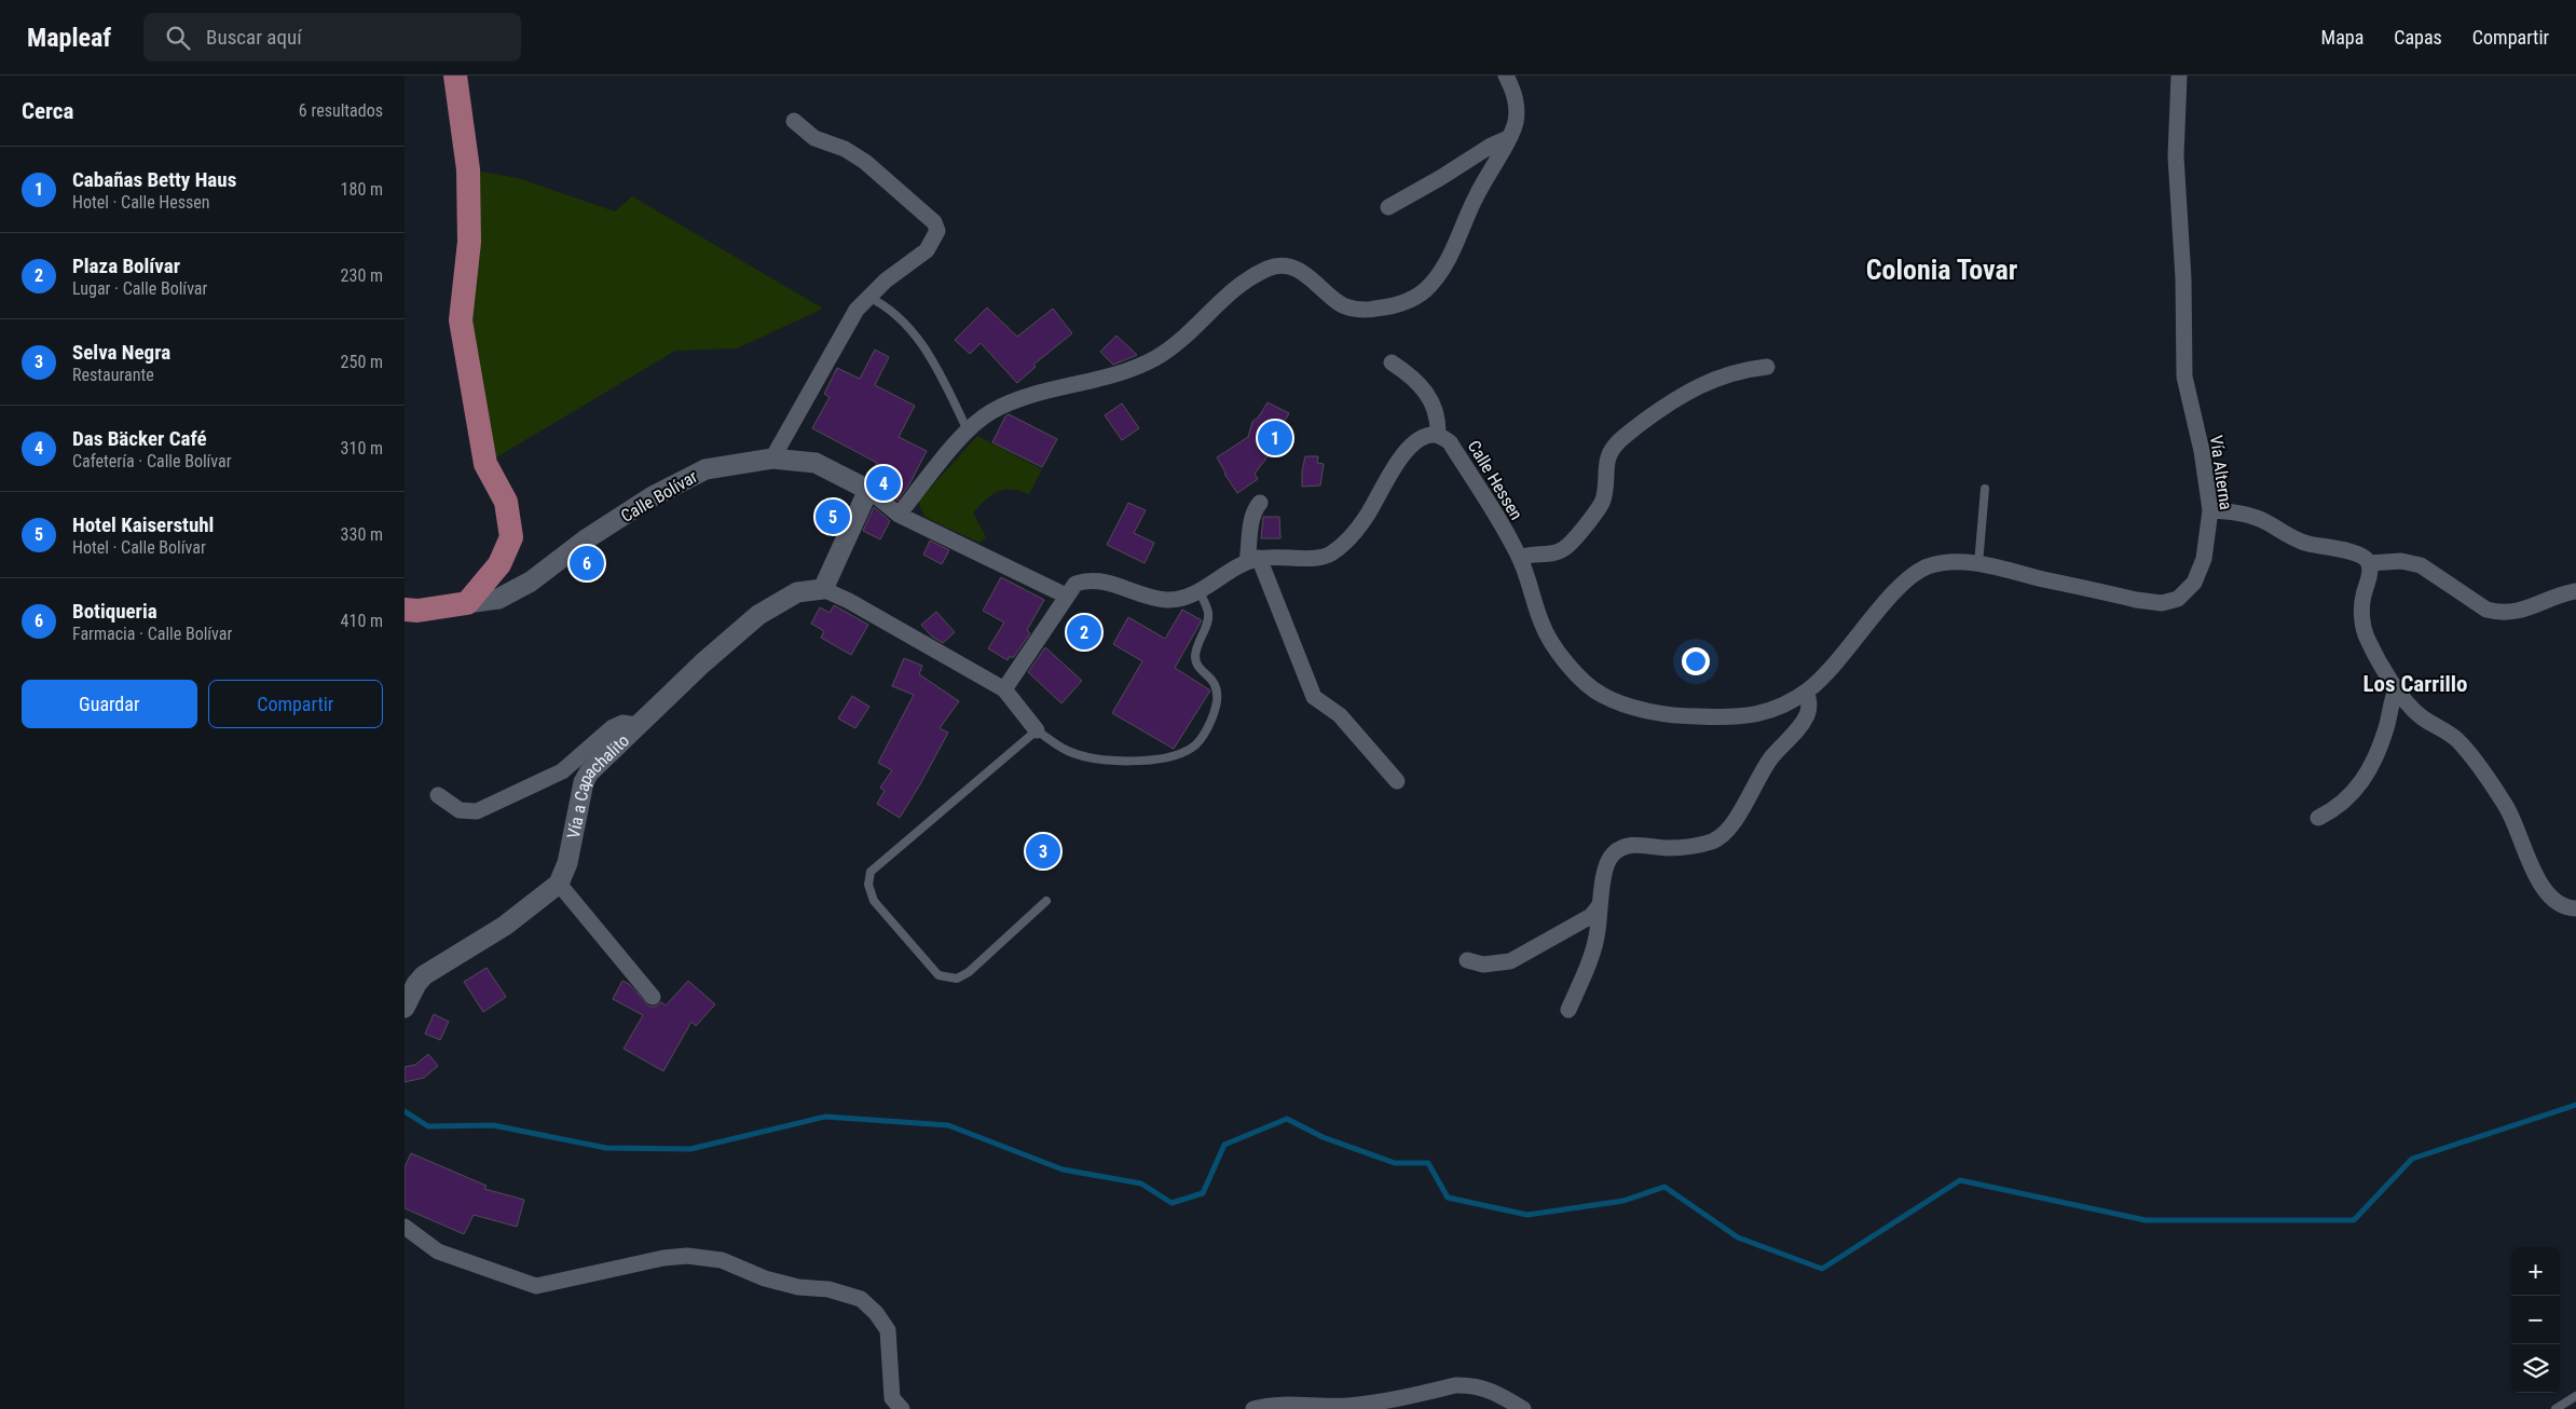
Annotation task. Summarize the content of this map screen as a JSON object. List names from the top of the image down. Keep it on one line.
{"streets":{"street":["Vía Alterna","Calle Hessen","Calle Bolívar","Vía a Capachalito"]},"crossings":[["Vía Alterna","Calle Hessen"]],"districts":["Colonia Tovar","Los Carrillo"],"page":{"header":"Mapleaf","search":"Buscar aquí","nav":["Mapa","Capas","Compartir"],"heading":["Cerca","6 resultados"],"list":[{"mark":"1","name":"Cabañas Betty Haus","note":"Hotel · Calle Hessen","value":"180 m"},{"mark":"2","name":"Plaza Bolívar","note":"Lugar · Calle Bolívar","value":"230 m"},{"mark":"3","name":"Selva Negra","note":"Restaurante","value":"250 m"},{"mark":"4","name":"Das Bäcker Café","note":"Cafetería · Calle Bolívar","value":"310 m"},{"mark":"5","name":"Hotel Kaiserstuhl","note":"Hotel · Calle Bolívar","value":"330 m"},{"mark":"6","name":"Botiqueria","note":"Farmacia · Calle Bolívar","value":"410 m"}],"pins":["1","4","5","6","2","3"],"buttons":["Guardar","Compartir"],"map_buttons":["+","−"]}}
